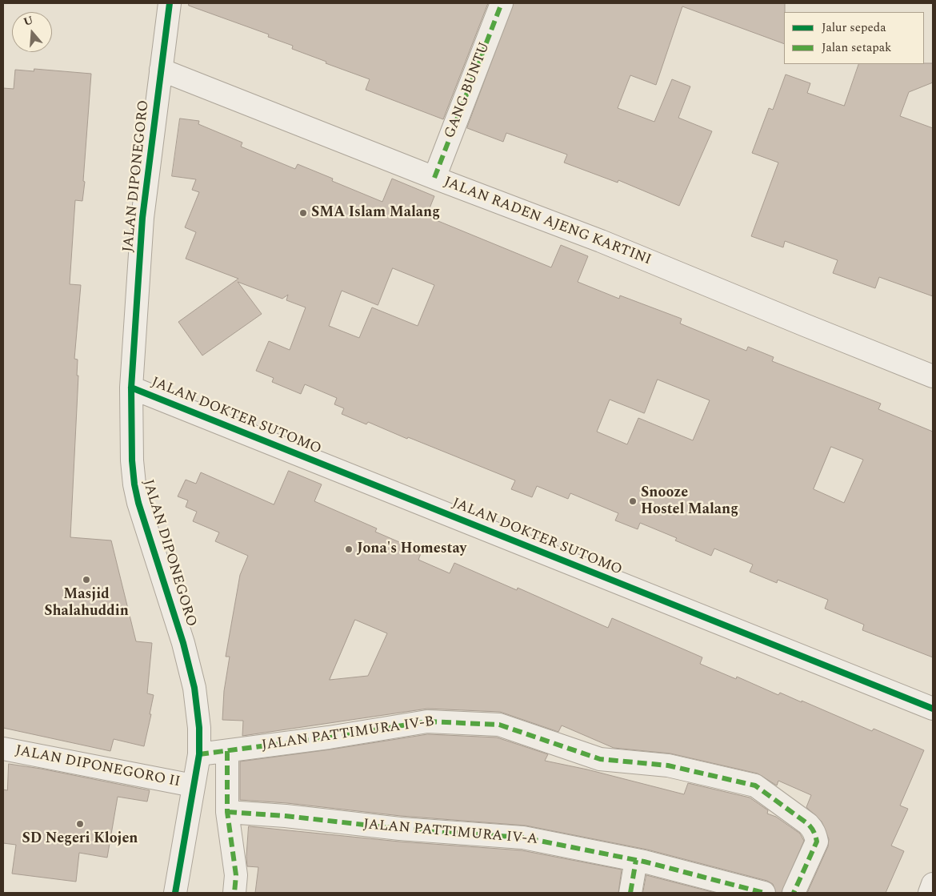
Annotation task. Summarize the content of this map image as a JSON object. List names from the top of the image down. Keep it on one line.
{"streets":{"street":["GANG BUNTU","JALAN DIPONEGORO","JALAN RADEN AJENG KARTINI","JALAN DOKTER SUTOMO","JALAN PATTIMURA IV-B","JALAN DIPONEGORO II","JALAN PATTIMURA IV-A"]},"crossings":[["GANG BUNTU","JALAN RADEN AJENG KARTINI"],["JALAN DIPONEGORO","JALAN RADEN AJENG KARTINI"],["JALAN DIPONEGORO","JALAN DOKTER SUTOMO"],["JALAN DIPONEGORO","JALAN PATTIMURA IV-B"],["JALAN DIPONEGORO","JALAN DIPONEGORO II"]],"places":["SMA Islam Malang","Snooze Hostel Malang","Jona's Homestay","Masjid Shalahuddin","SD Negeri Klojen"],"legend":["Jalur sepeda","Jalan setapak"],"north":"top"}
